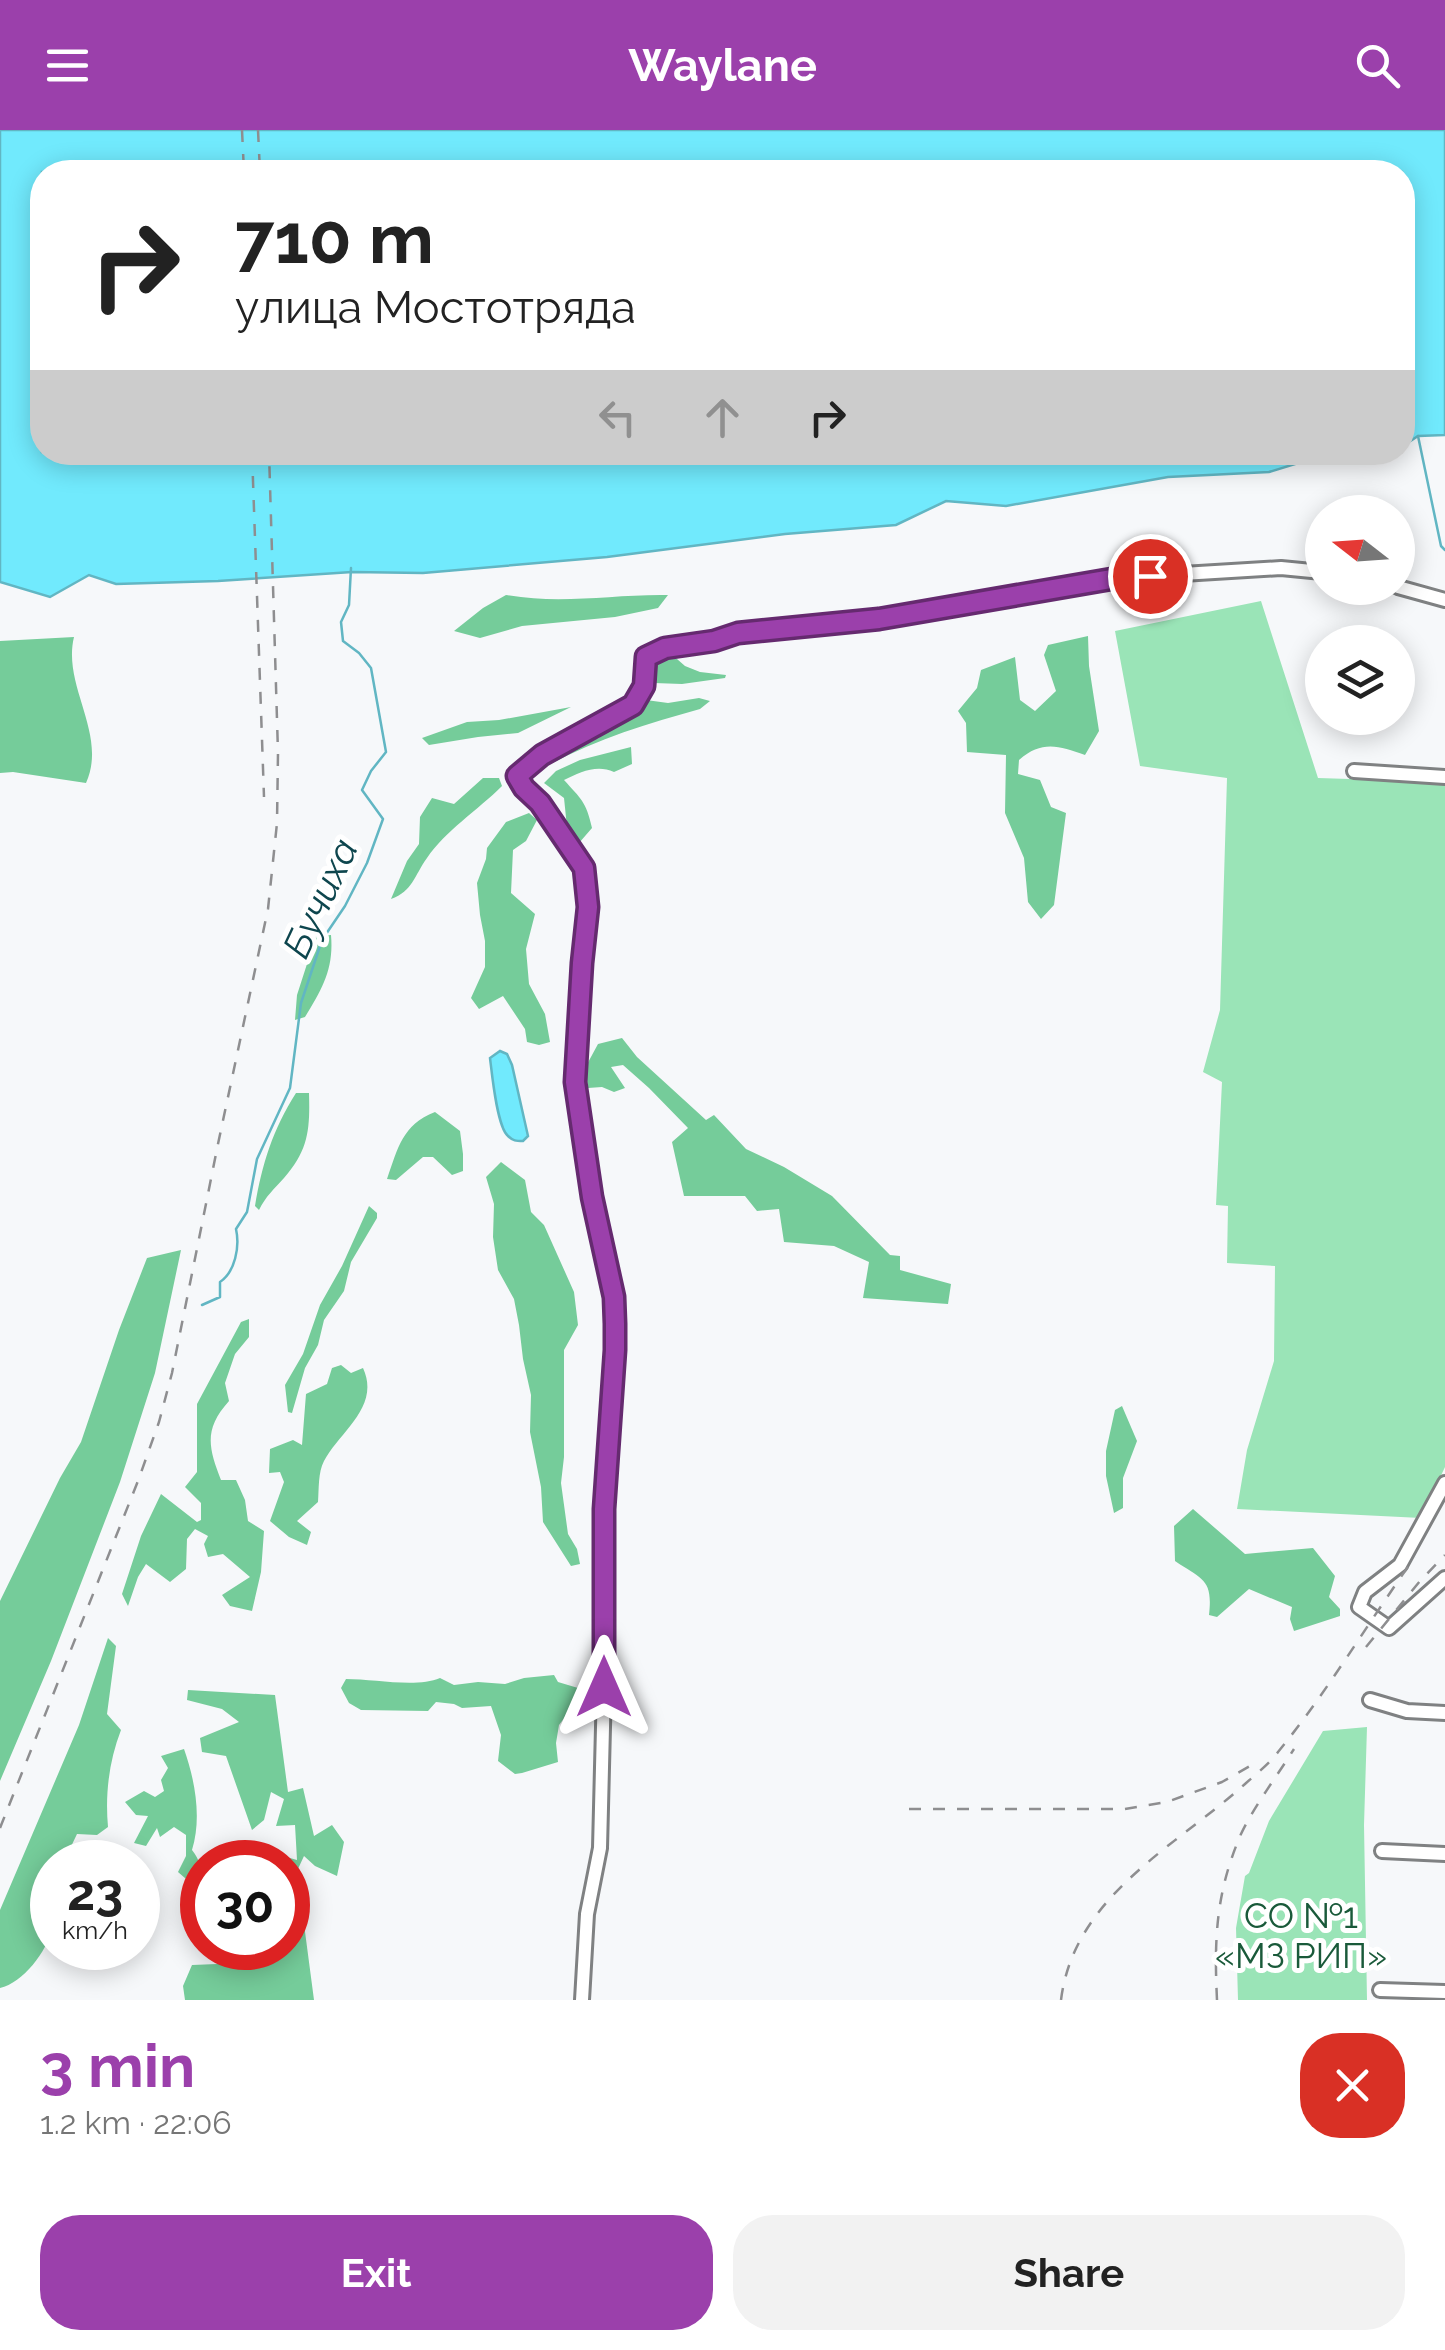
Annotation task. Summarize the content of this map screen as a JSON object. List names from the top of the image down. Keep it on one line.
{"water":["Бучиха"],"parks":["СО №1 «МЗ РИП»"],"north":"left","page":{"header":"Waylane","turn":["710 m","улица Мостотряда"],"speed":"23 km/h","limit":"30","heading":["3 min","1.2 km · 22:06"],"buttons":["Exit","Share"]}}
